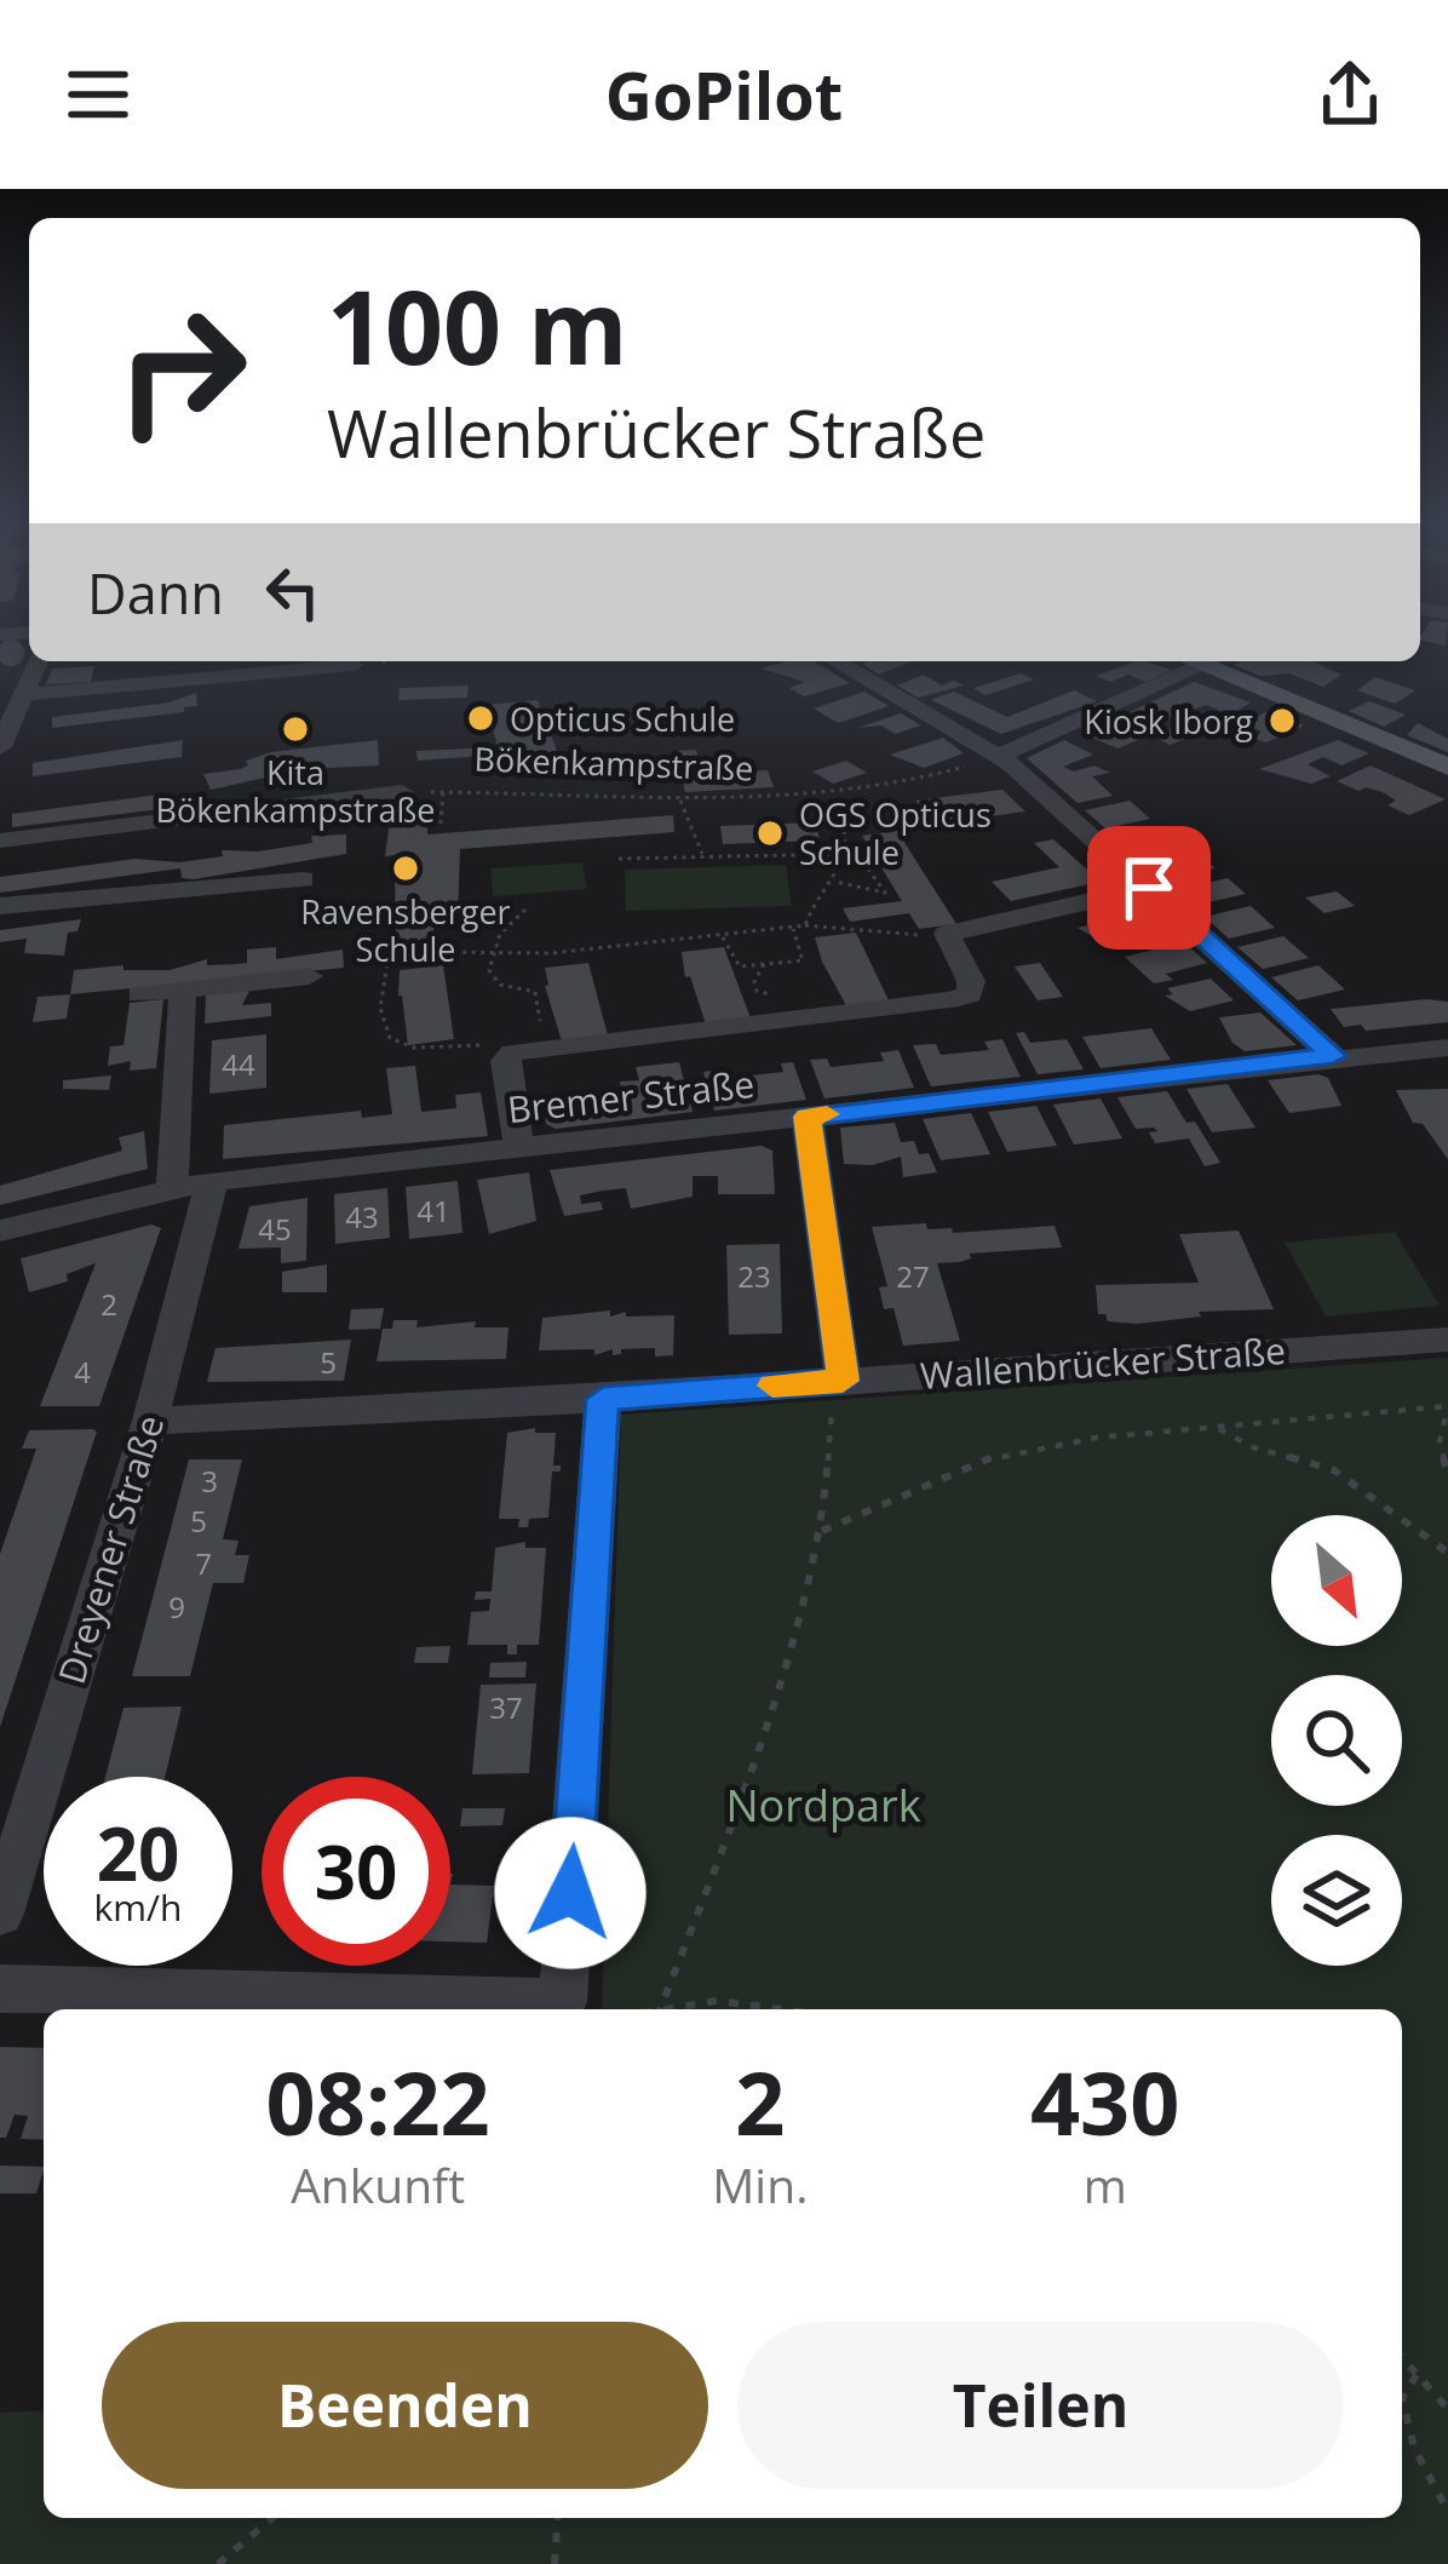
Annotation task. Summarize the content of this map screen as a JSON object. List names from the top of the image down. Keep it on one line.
{"streets":{"street":["Bremer Straße","Wallenbrücker Straße","Dreyener Straße"],"path":["Bökenkampstraße"]},"crossings":[["Bremer Straße","Dreyener Straße"],["Wallenbrücker Straße","Dreyener Straße"]],"parks":["Nordpark"],"places":["Opticus Schule","Kiosk Iborg","Kita Bökenkampstraße","OGS Opticus Schule","Ravensberger Schule"],"house_numbers":["44","41","43","45","23","27","2","5","4","3","5","7","9","37"],"north":"bottom right","page":{"header":"GoPilot","turn":["100 m","Wallenbrücker Straße"],"then":"Dann","speed":"20 km/h","limit":"30","eta":["08:22","Ankunft","2","Min.","430","m"],"buttons":["Beenden","Teilen"]}}
